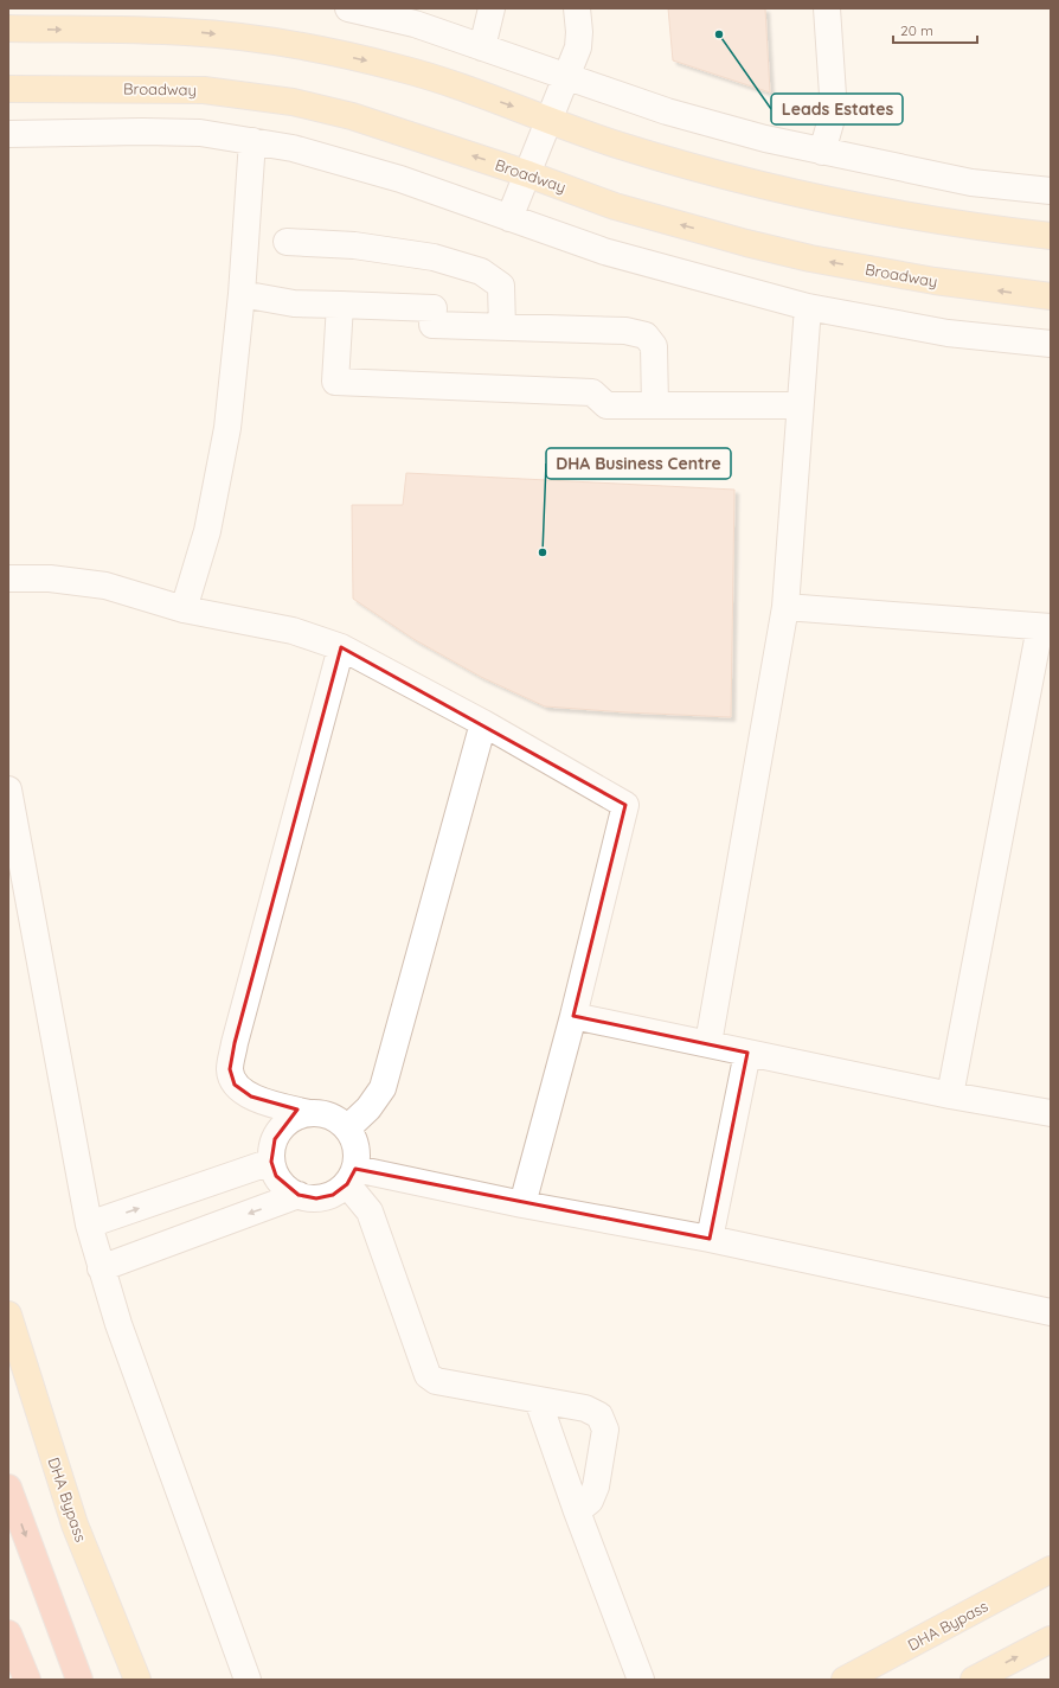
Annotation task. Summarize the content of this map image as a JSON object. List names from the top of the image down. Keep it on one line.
{"streets":{"main road":["Broadway","DHA Bypass"]},"places":["Leads Estates","DHA Business Centre"],"scale_bar":"20 m"}
